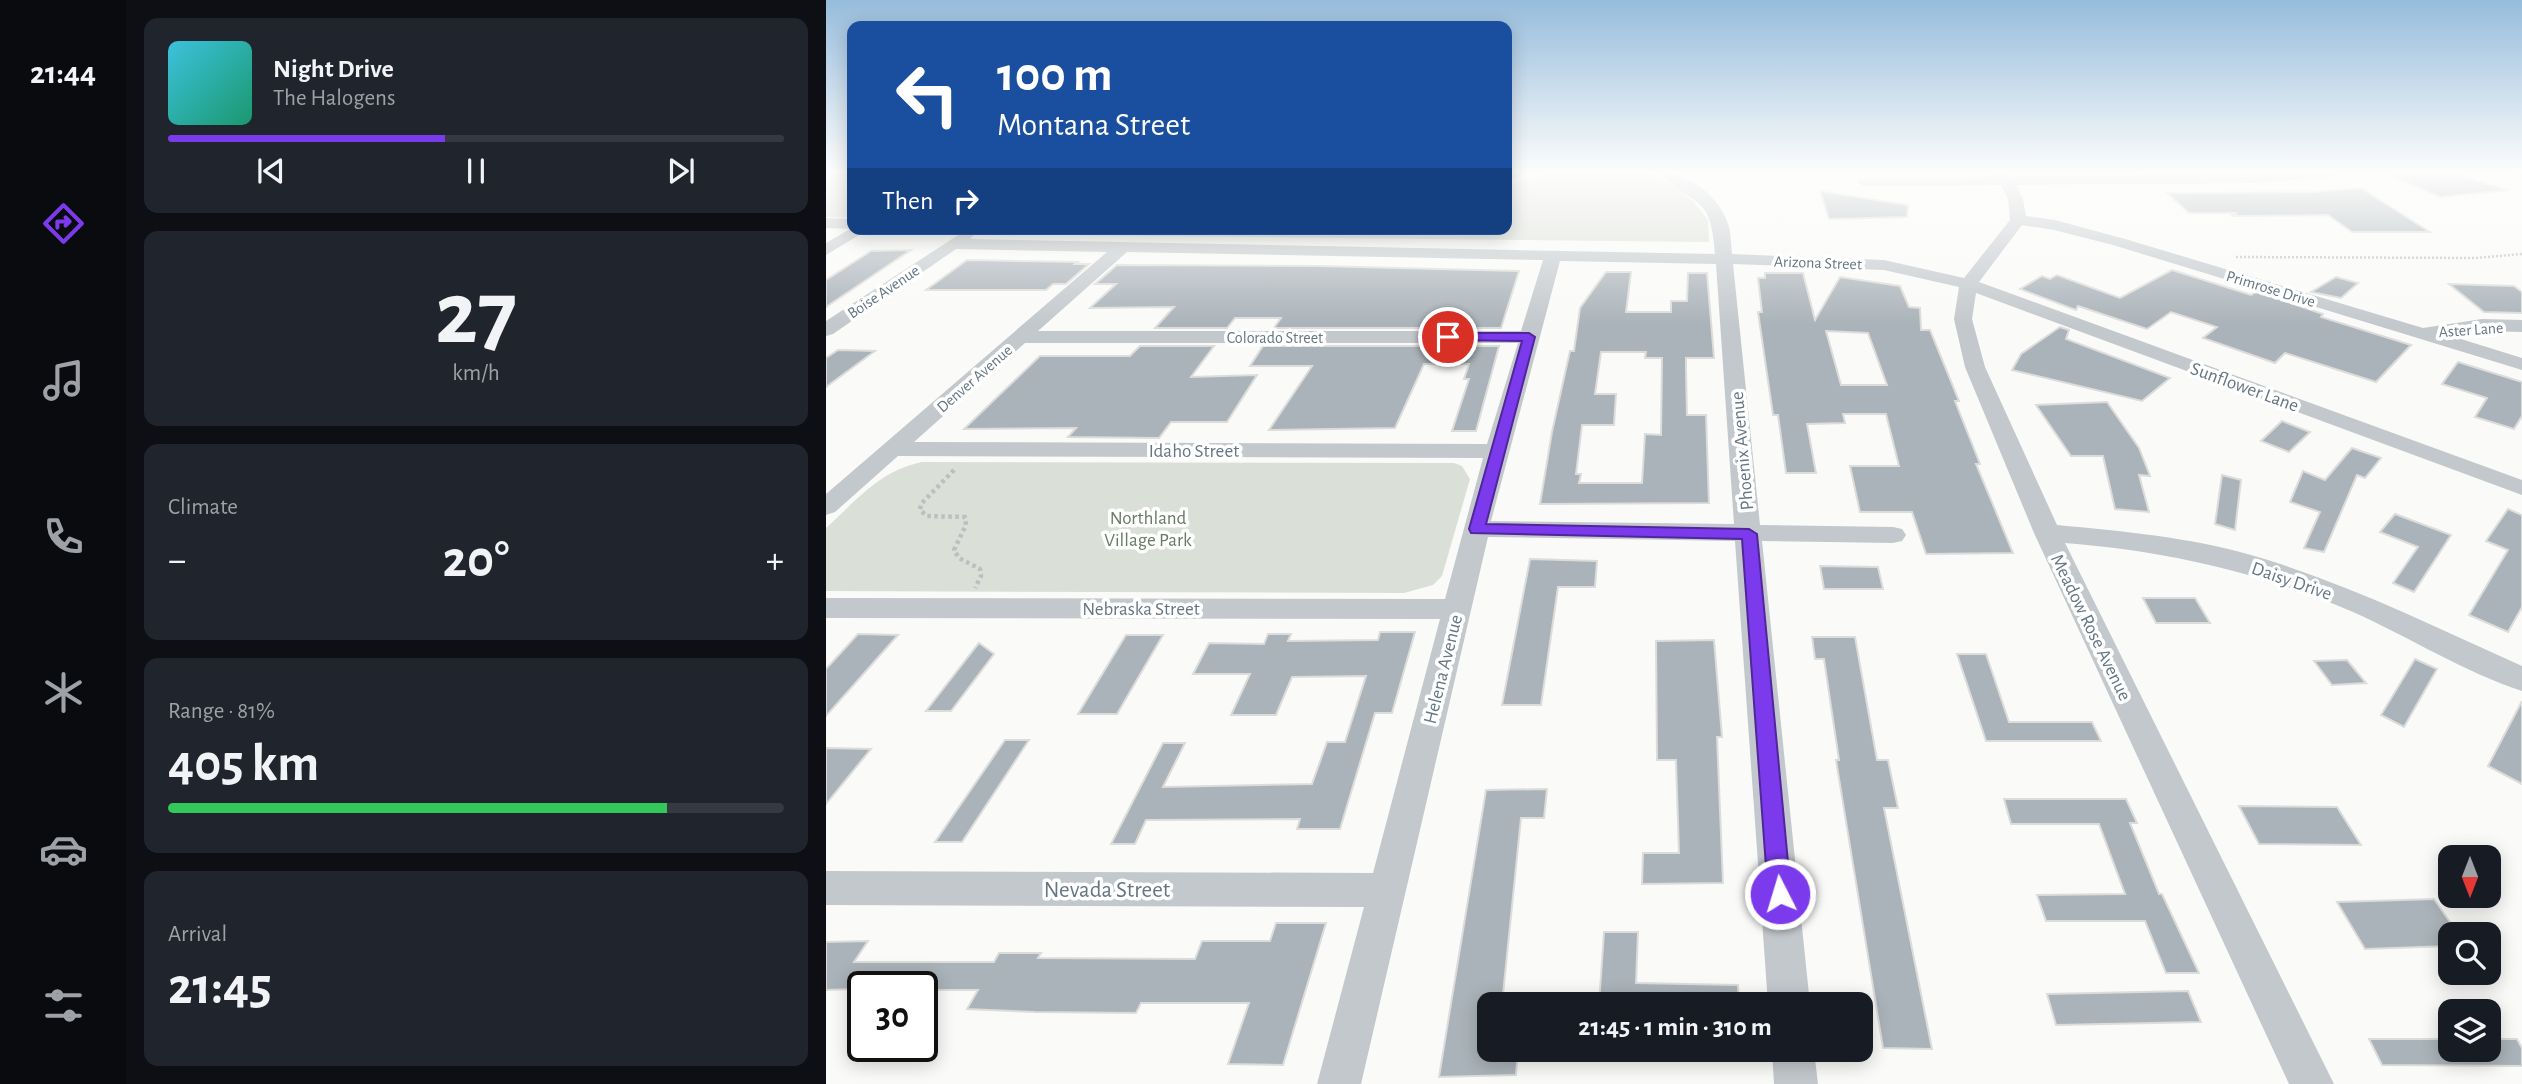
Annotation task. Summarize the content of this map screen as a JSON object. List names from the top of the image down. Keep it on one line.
{"streets":{"street":["Arizona Street","Primrose Drive","Boise Avenue","Aster Lane","Colorado Street","Denver Avenue","Sunflower Lane","Idaho Street","Phoenix Avenue","Daisy Drive","Nebraska Street","Meadow Rose Avenue","Helena Avenue","Nevada Street"]},"crossings":[["Arizona Street","Boise Avenue"],["Arizona Street","Denver Avenue"],["Arizona Street","Sunflower Lane"],["Arizona Street","Phoenix Avenue"],["Arizona Street","Meadow Rose Avenue"],["Arizona Street","Helena Avenue"],["Primrose Drive","Aster Lane"],["Colorado Street","Denver Avenue"],["Colorado Street","Helena Avenue"],["Denver Avenue","Idaho Street"],["Sunflower Lane","Meadow Rose Avenue"],["Idaho Street","Helena Avenue"],["Daisy Drive","Meadow Rose Avenue"],["Nebraska Street","Helena Avenue"],["Helena Avenue","Nevada Street"]],"parks":["Northland Village Park"],"north":"bottom","page":{"tabs":"21:44","turn":["100 m","Montana Street"],"song":["Night Drive","The Halogens"],"then":"Then","tile":[["27","km/h"],"Climate",["Range · 81%","405 km"],["Arrival","21:45"]],"heat":["−","20°","+"],"limit":"30","trip":"21:45 · 1 min · 310 m"}}
